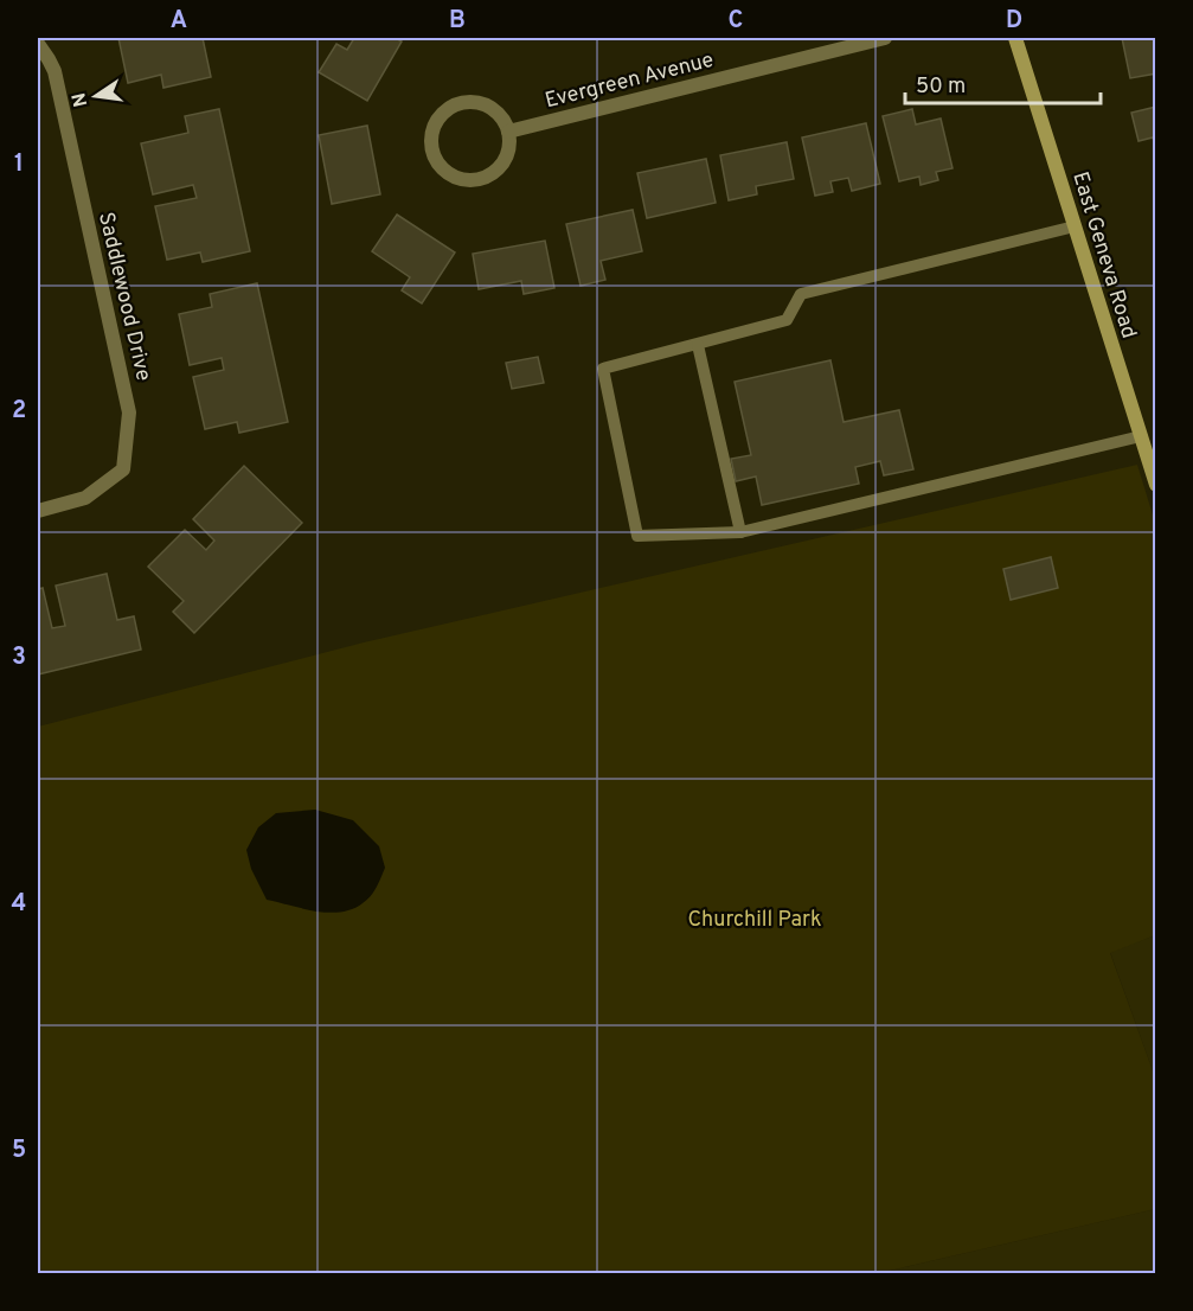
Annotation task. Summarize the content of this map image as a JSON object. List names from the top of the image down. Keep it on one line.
{"streets":{"main road":["East Geneva Road"],"street":["Evergreen Avenue","Saddlewood Drive"]},"parks":["Churchill Park"],"scale_bar":"50 m","north":"left","grid":{"columns":["A","B","C","D"],"rows":["1","2","3","4","5"]}}
